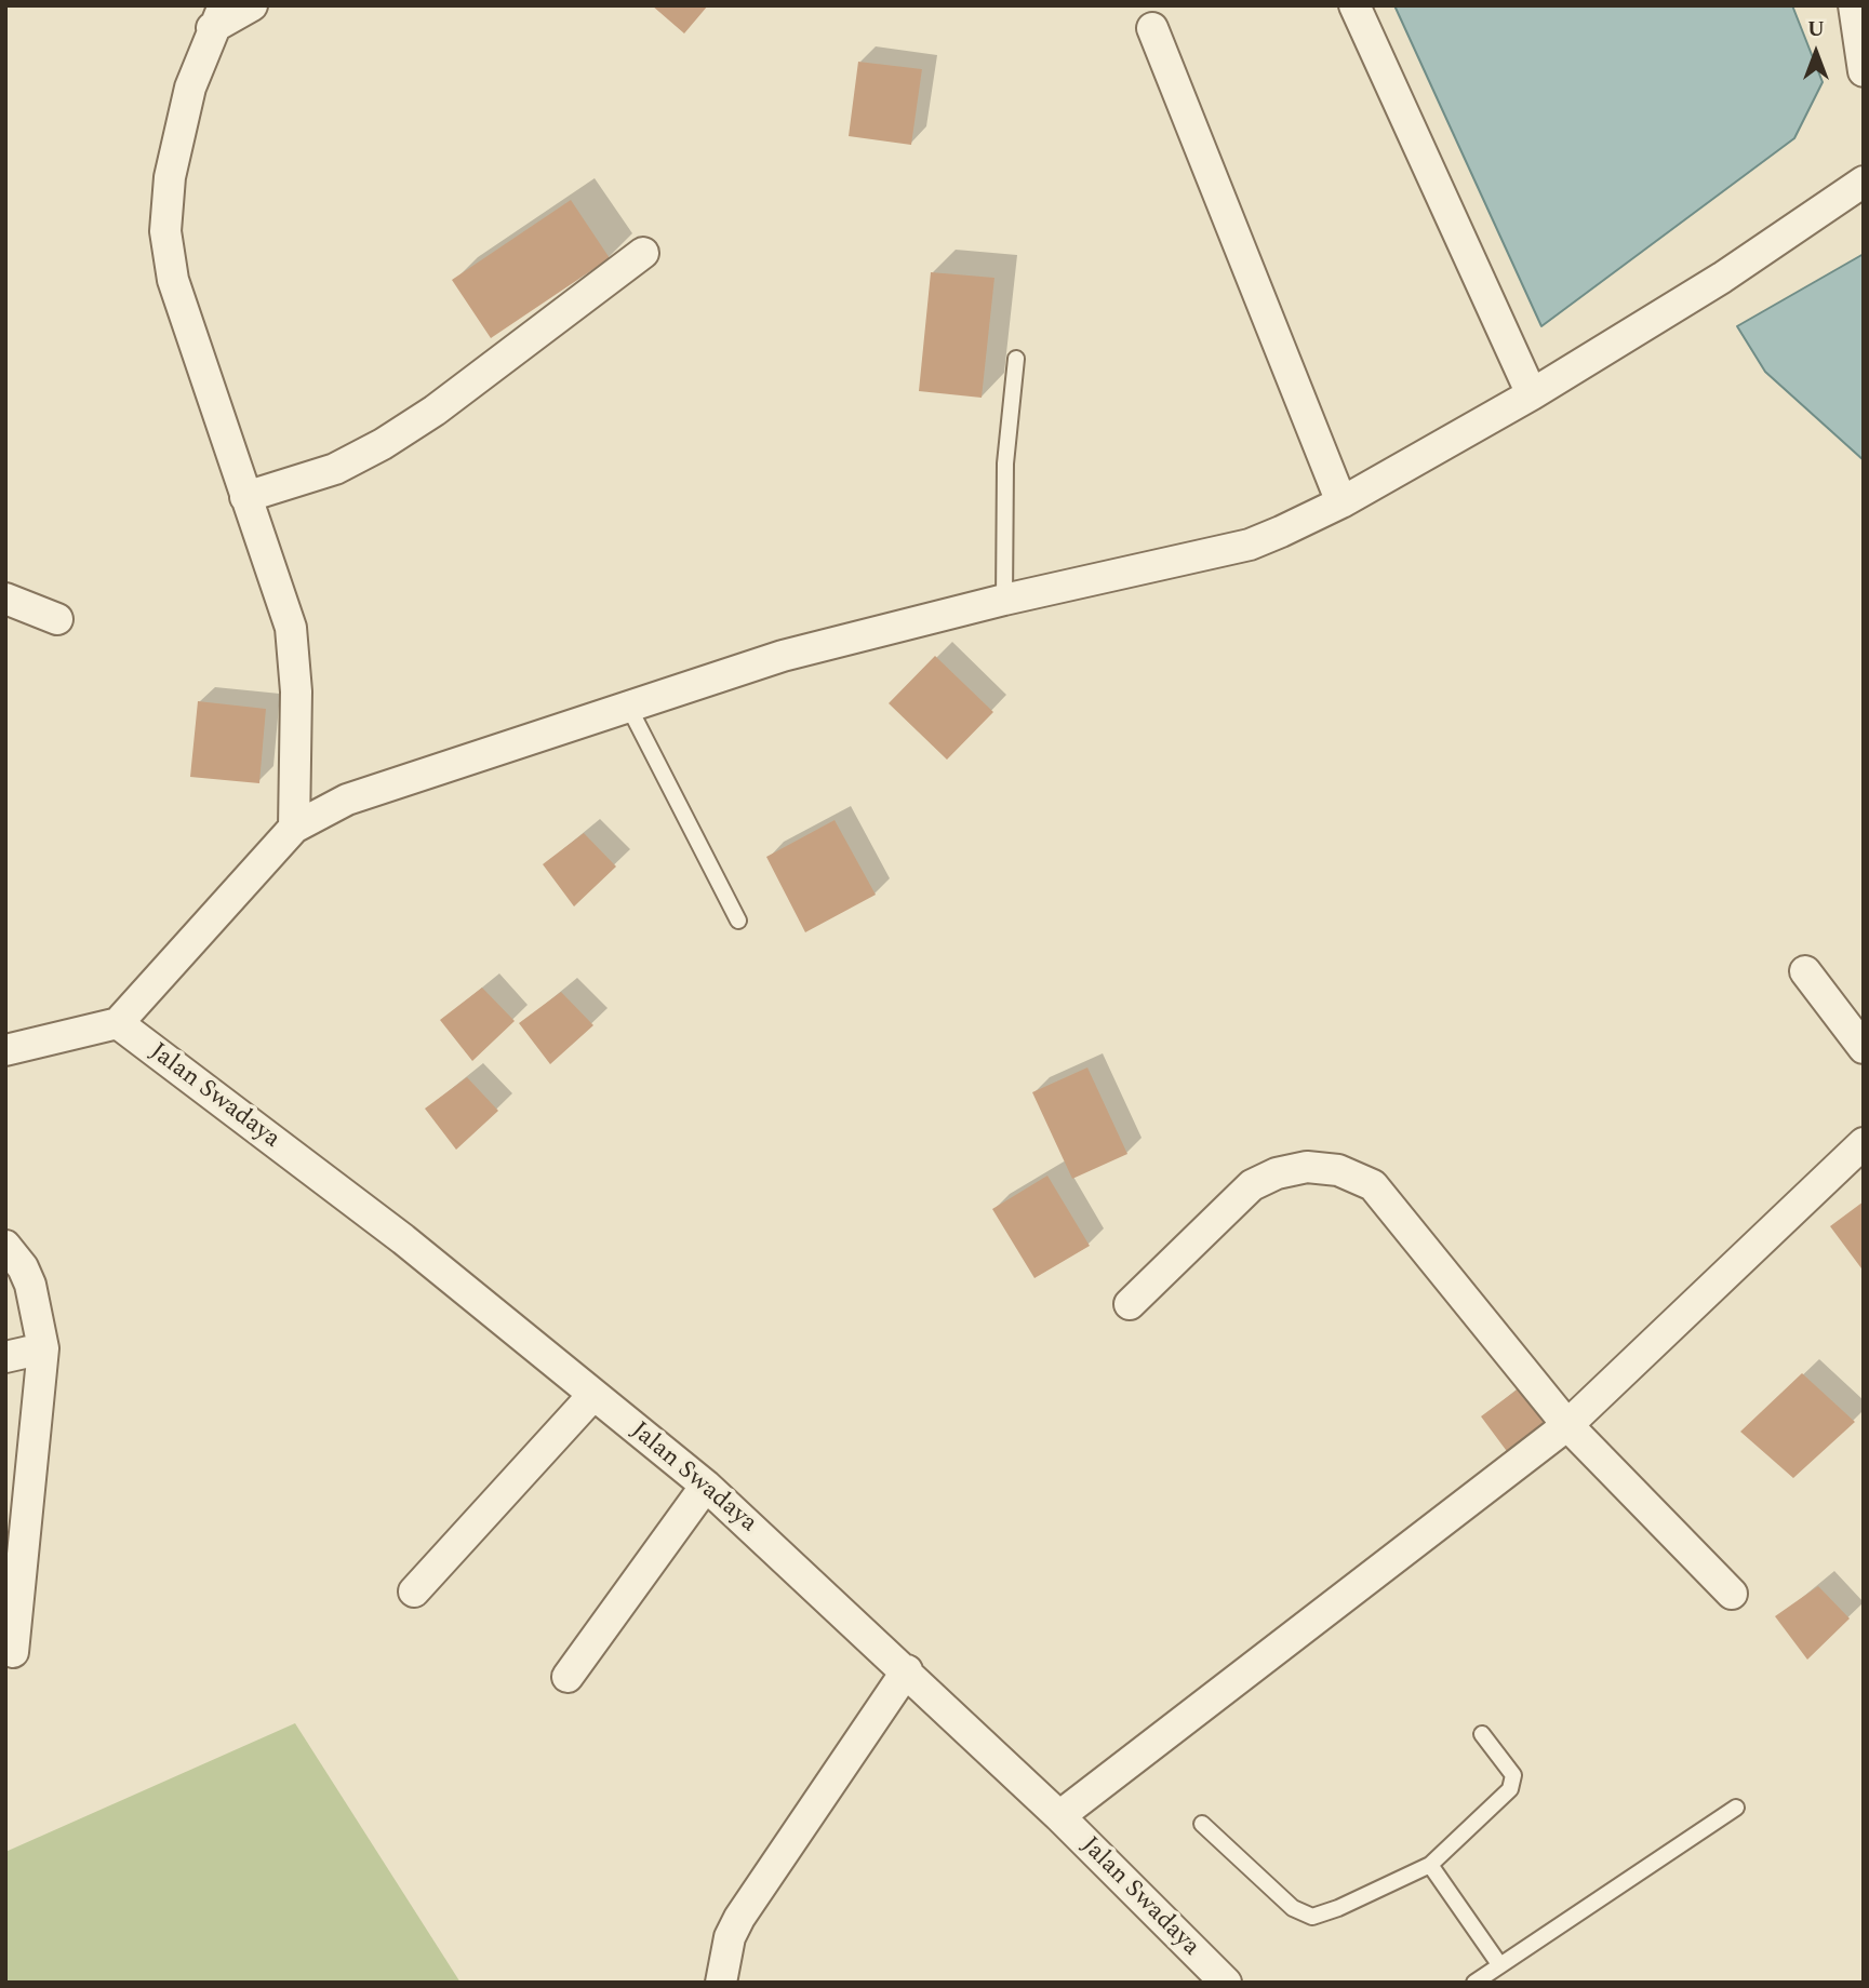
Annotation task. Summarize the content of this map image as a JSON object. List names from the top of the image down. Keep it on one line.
{"streets":{"street":["Jalan Swadaya"]},"north":"top"}
